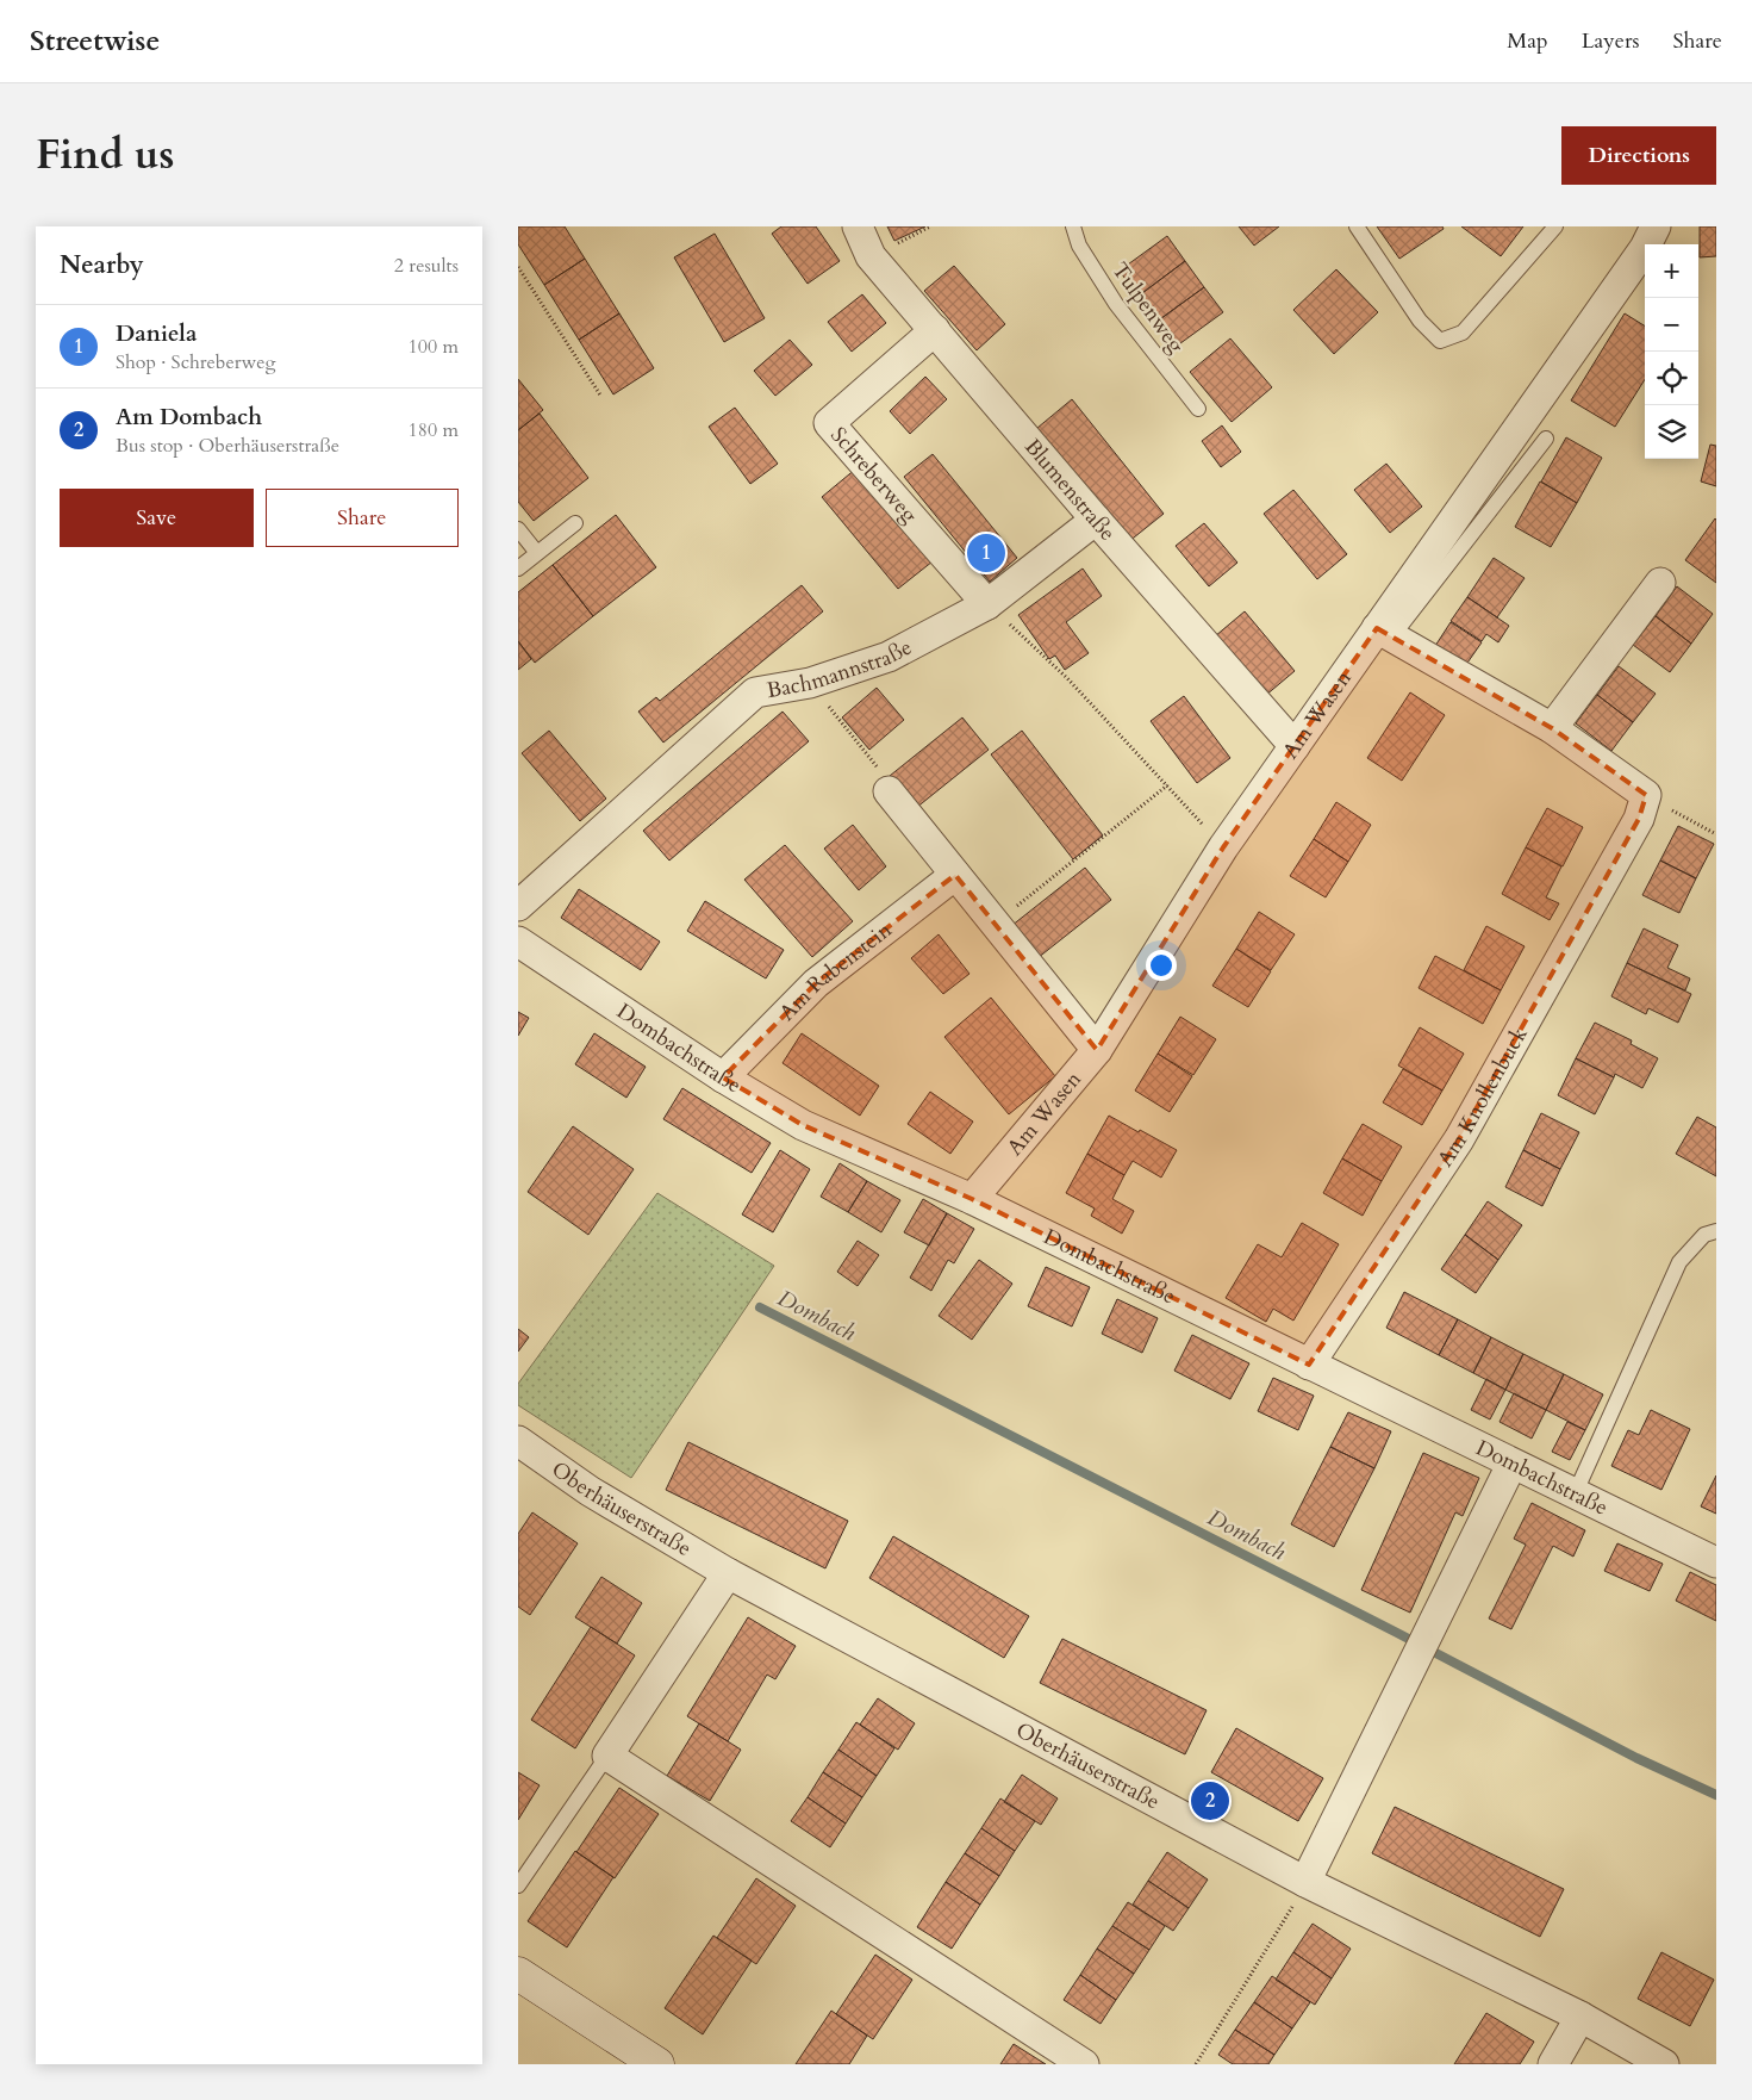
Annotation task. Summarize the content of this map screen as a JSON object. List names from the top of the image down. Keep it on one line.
{"streets":{"street":["Schreberweg","Blumenstraße","Bachmannstraße","Am Wasen","Am Rabenstein","Dombachstraße","Am Knollenbuck","Oberhäuserstraße"],"lane":["Tulpenweg"]},"crossings":[["Schreberweg","Blumenstraße"],["Schreberweg","Bachmannstraße"],["Blumenstraße","Bachmannstraße"],["Blumenstraße","Am Wasen"],["Am Wasen","Dombachstraße"],["Am Rabenstein","Dombachstraße"],["Dombachstraße","Am Knollenbuck"]],"water":["Dombach"],"page":{"header":"Streetwise","nav":["Map","Layers","Share"],"title":"Find us","buttons":["Directions",["Save","Share"]],"heading":["Nearby","2 results"],"map_buttons":["+","−"],"list":[{"mark":"1","name":"Daniela","note":"Shop · Schreberweg","value":"100 m"},{"mark":"2","name":"Am Dombach","note":"Bus stop · Oberhäuserstraße","value":"180 m"}],"pins":["1","2"]}}
